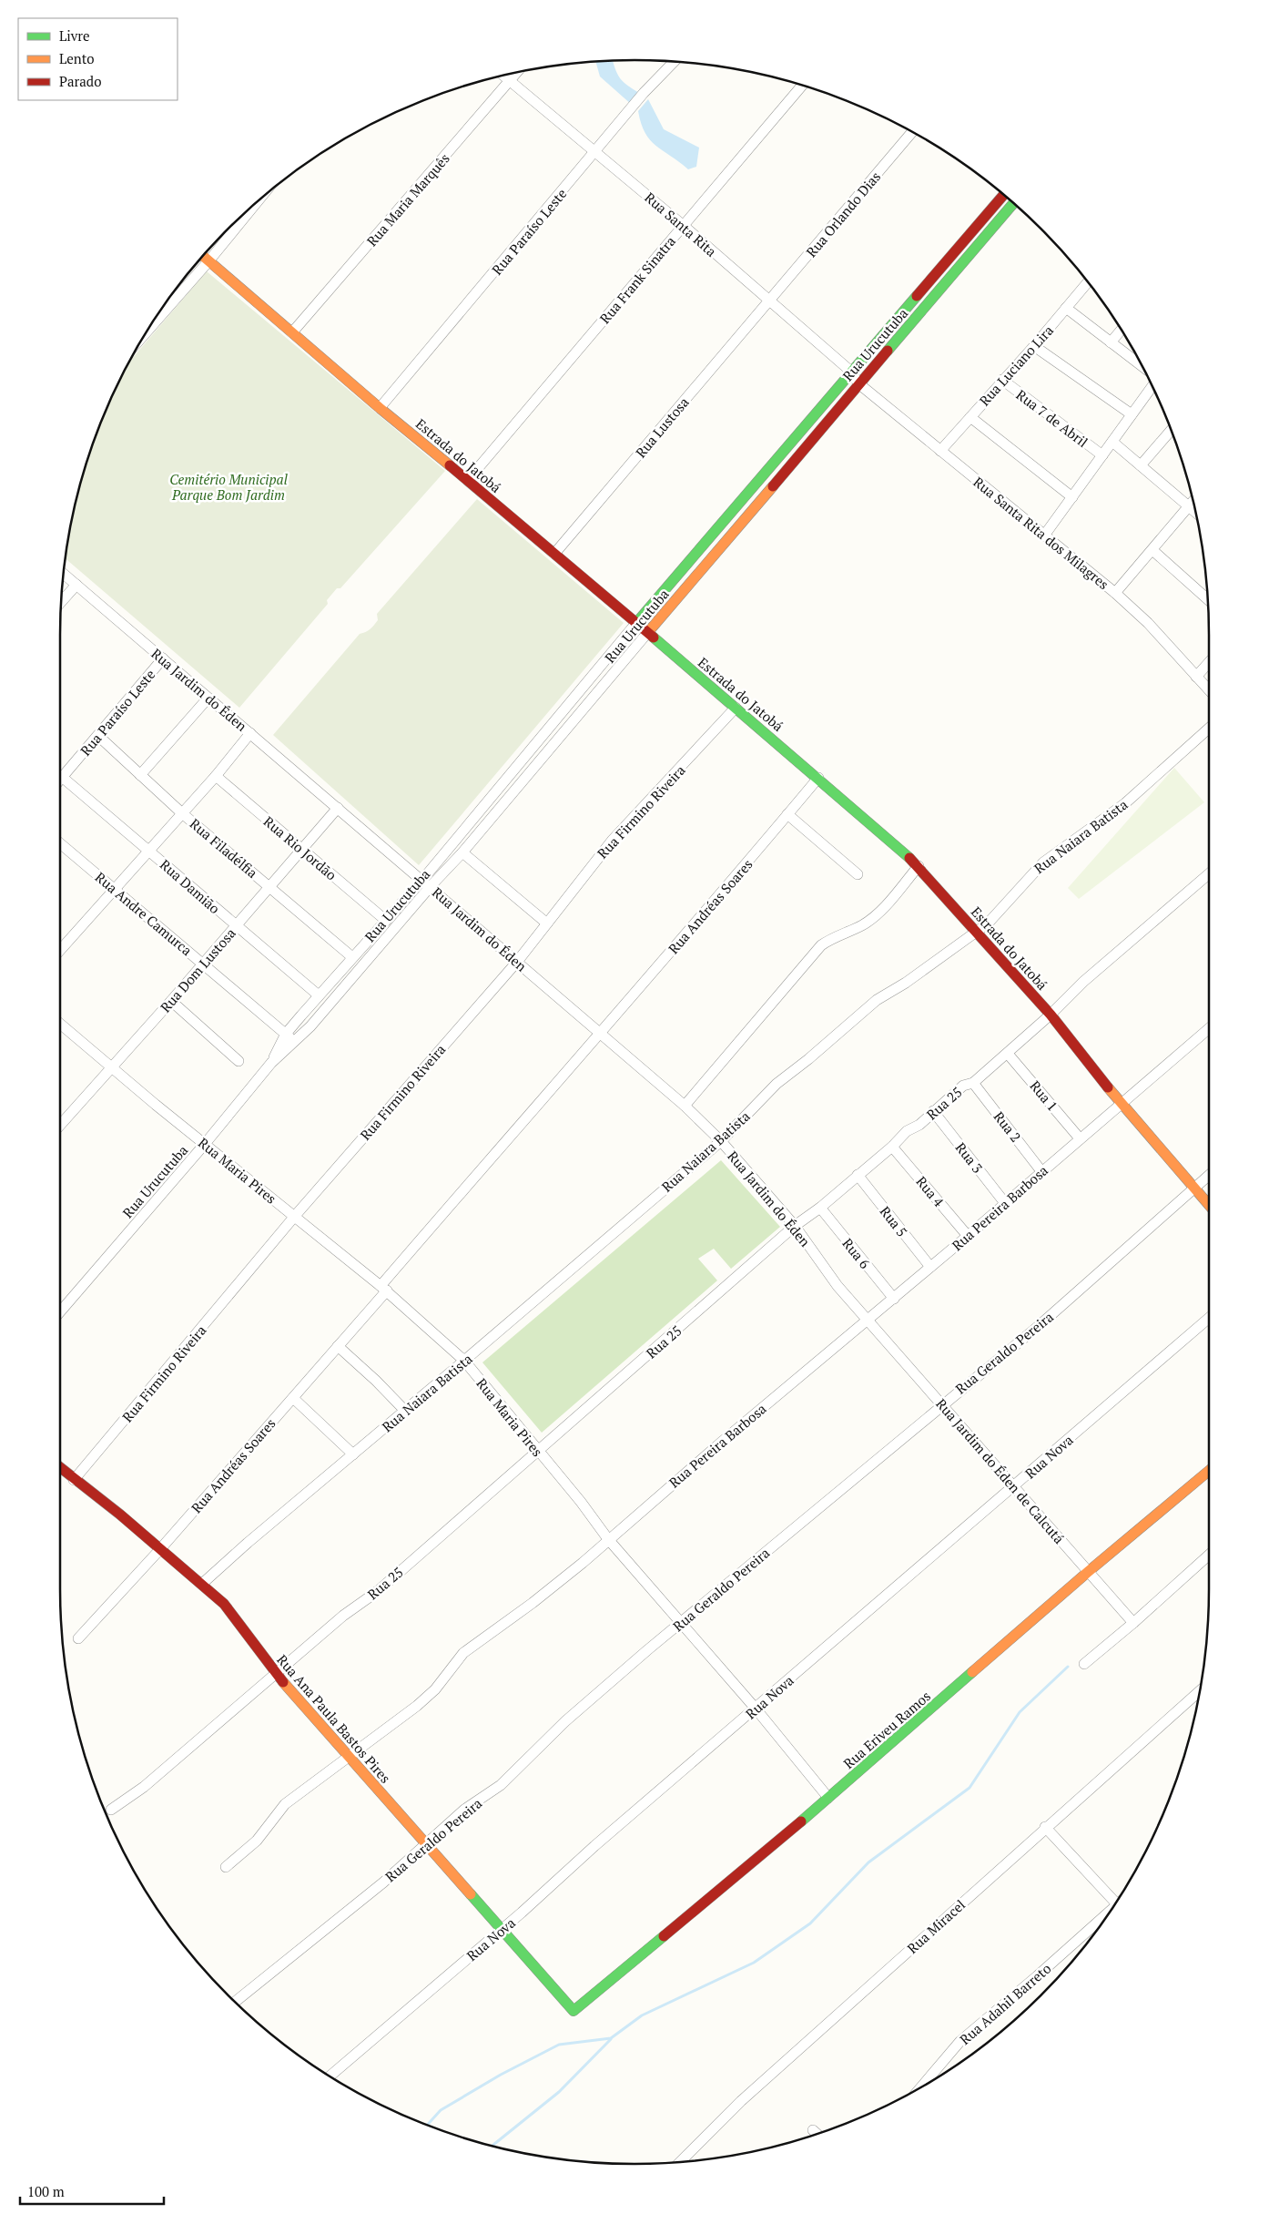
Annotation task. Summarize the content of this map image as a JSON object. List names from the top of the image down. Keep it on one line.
{"streets":{"street":["Rua Maria Marquês","Rua Orlando Dias","Rua Santa Rita","Rua Paraíso Leste","Rua Frank Sinatra","Rua Urucutuba","Rua Luciano Lira","Rua 7 de Abril","Rua Lustosa","Estrada do Jatobá","Rua Santa Rita dos Milagres","Rua Jardim do Éden","Rua Firmino Riveira","Rua Naiara Batista","Rua Filadélfia","Rua Rio Jordão","Rua Damião","Rua Andréas Soares","Rua Andre Camurca","Rua Dom Lustosa","Rua 1","Rua 25","Rua 2","Rua 3","Rua Maria Pires","Rua 4","Rua Pereira Barbosa","Rua 5","Rua 6","Rua Geraldo Pereira","Rua Nova","Rua Jardim do Éden de Calcutá","Rua Ana Paula Bastos Pires","Rua Eriveu Ramos","Rua Miracel","Rua Adahil Barreto"]},"crossings":[["Rua Maria Marquês","Rua Santa Rita"],["Rua Maria Marquês","Estrada do Jatobá"],["Rua Orlando Dias","Rua Santa Rita"],["Rua Orlando Dias","Rua Lustosa"],["Rua Santa Rita","Rua Paraíso Leste"],["Rua Santa Rita","Rua Frank Sinatra"],["Rua Santa Rita","Rua Urucutuba"],["Rua Santa Rita","Rua Lustosa"],["Rua Santa Rita","Rua Santa Rita dos Milagres"],["Rua Paraíso Leste","Estrada do Jatobá"],["Rua Paraíso Leste","Rua Jardim do Éden"],["Rua Paraíso Leste","Rua Filadélfia"],["Rua Paraíso Leste","Rua Damião"],["Rua Frank Sinatra","Estrada do Jatobá"],["Rua Urucutuba","Estrada do Jatobá"],["Rua Urucutuba","Rua Santa Rita dos Milagres"],["Rua Urucutuba","Rua Jardim do Éden"],["Rua Urucutuba","Rua Filadélfia"],["Rua Urucutuba","Rua Rio Jordão"],["Rua Urucutuba","Rua Damião"],["Rua Urucutuba","Rua Andre Camurca"],["Rua Urucutuba","Rua Maria Pires"],["Rua Luciano Lira","Rua 7 de Abril"],["Rua Luciano Lira","Rua Santa Rita dos Milagres"],["Rua Lustosa","Estrada do Jatobá"],["Estrada do Jatobá","Rua Firmino Riveira"],["Estrada do Jatobá","Rua Naiara Batista"],["Estrada do Jatobá","Rua Andréas Soares"],["Estrada do Jatobá","Rua 25"],["Estrada do Jatobá","Rua Pereira Barbosa"],["Estrada do Jatobá","Rua Geraldo Pereira"],["Rua Jardim do Éden","Rua Firmino Riveira"],["Rua Jardim do Éden","Rua Naiara Batista"],["Rua Jardim do Éden","Rua Andréas Soares"],["Rua Jardim do Éden","Rua Dom Lustosa"],["Rua Jardim do Éden","Rua 25"],["Rua Jardim do Éden","Rua Pereira Barbosa"],["Rua Jardim do Éden","Rua Jardim do Éden de Calcutá"],["Rua Firmino Riveira","Rua Maria Pires"],["Rua Firmino Riveira","Rua Ana Paula Bastos Pires"],["Rua Naiara Batista","Rua Maria Pires"],["Rua Naiara Batista","Rua Ana Paula Bastos Pires"],["Rua Filadélfia","Rua Dom Lustosa"],["Rua Rio Jordão","Rua Dom Lustosa"],["Rua Damião","Rua Dom Lustosa"],["Rua Andréas Soares","Rua Maria Pires"],["Rua Andréas Soares","Rua Ana Paula Bastos Pires"],["Rua Andre Camurca","Rua Dom Lustosa"],["Rua Dom Lustosa","Rua Maria Pires"],["Rua 1","Rua 25"],["Rua 1","Rua Pereira Barbosa"],["Rua 25","Rua 2"],["Rua 25","Rua 3"],["Rua 25","Rua Maria Pires"],["Rua 25","Rua 4"],["Rua 25","Rua 5"],["Rua 25","Rua 6"],["Rua 25","Rua Ana Paula Bastos Pires"],["Rua 2","Rua Pereira Barbosa"],["Rua 3","Rua Pereira Barbosa"],["Rua Maria Pires","Rua Pereira Barbosa"],["Rua Maria Pires","Rua Geraldo Pereira"],["Rua Maria Pires","Rua Nova"],["Rua Maria Pires","Rua Eriveu Ramos"],["Rua 4","Rua Pereira Barbosa"],["Rua Pereira Barbosa","Rua 5"],["Rua Pereira Barbosa","Rua 6"],["Rua Pereira Barbosa","Rua Jardim do Éden de Calcutá"],["Rua Pereira Barbosa","Rua Ana Paula Bastos Pires"],["Rua Geraldo Pereira","Rua Jardim do Éden de Calcutá"],["Rua Geraldo Pereira","Rua Ana Paula Bastos Pires"],["Rua Nova","Rua Jardim do Éden de Calcutá"],["Rua Nova","Rua Ana Paula Bastos Pires"],["Rua Jardim do Éden de Calcutá","Rua Eriveu Ramos"],["Rua Ana Paula Bastos Pires","Rua Eriveu Ramos"]],"parks":["Cemitério Municipal Parque Bom Jardim"],"legend":["Livre","Lento","Parado"],"scale_bar":"100 m"}
